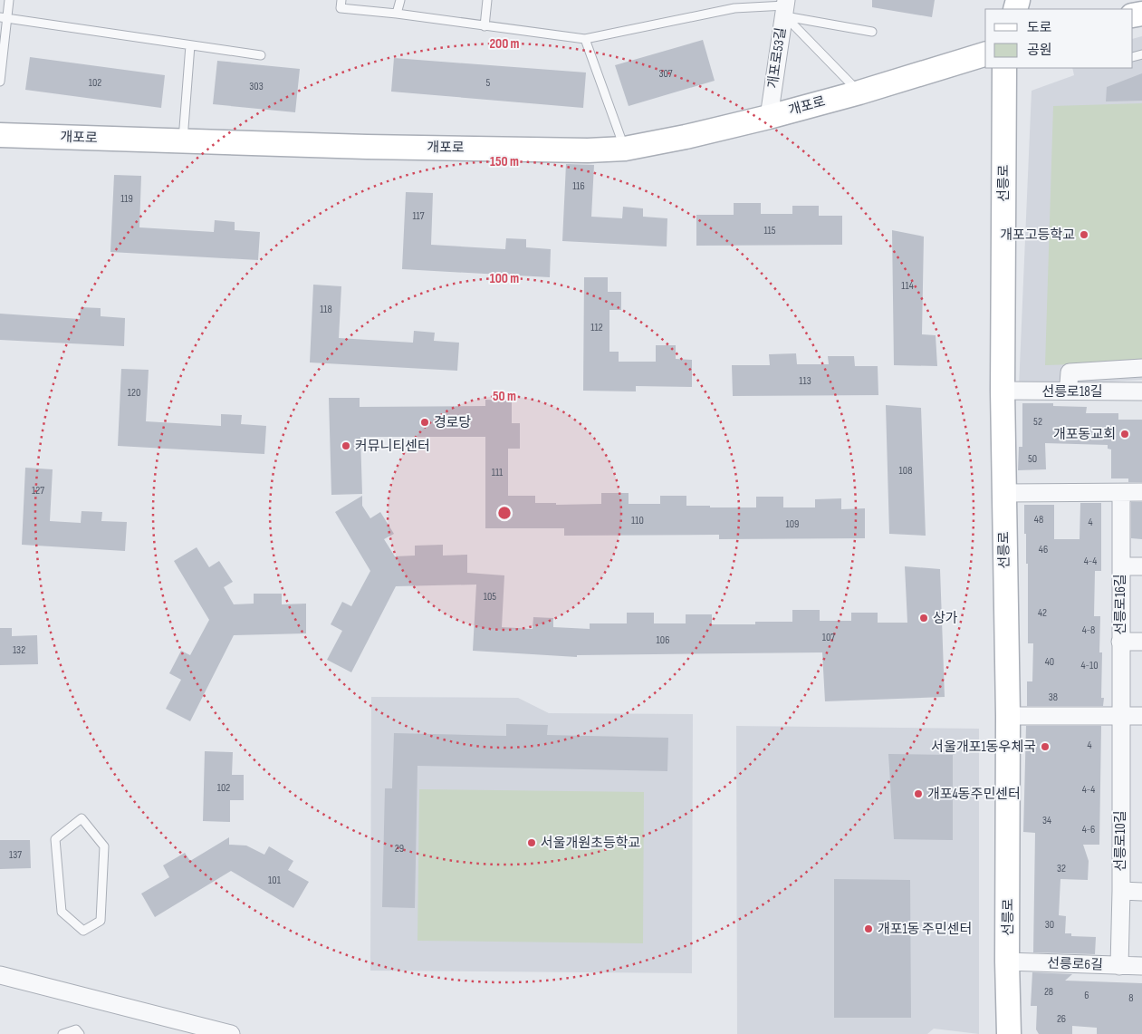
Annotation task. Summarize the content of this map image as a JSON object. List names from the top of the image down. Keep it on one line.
{"streets":{"street":["개포로53길","개포로","선릉로","선릉로18길","선릉로16길","선릉로10길","선릉로6길"]},"crossings":[["개포로53길","개포로"],["선릉로","선릉로18길"],["선릉로","선릉로6길"],["선릉로16길","선릉로10길"],["선릉로10길","선릉로6길"]],"places":["개포고등학교","경로당","개포동교회","커뮤니티센터","상가","서울개포1동우체국","개포4동주민센터","서울개원초등학교","개포1동 주민센터"],"house_numbers":["307","102","5","303","116","119","117","115","114","118","112","113","120","52","50","108","111","127","48","110","4","109","46","4-4","105","42","4-8","107","106","132","40","4-10","38","4","102","4-4","34","4-6","29","137","32","101","30","28","6","8","26"],"legend":["도로","공원"],"rings":["200 m","150 m","100 m","50 m"]}
